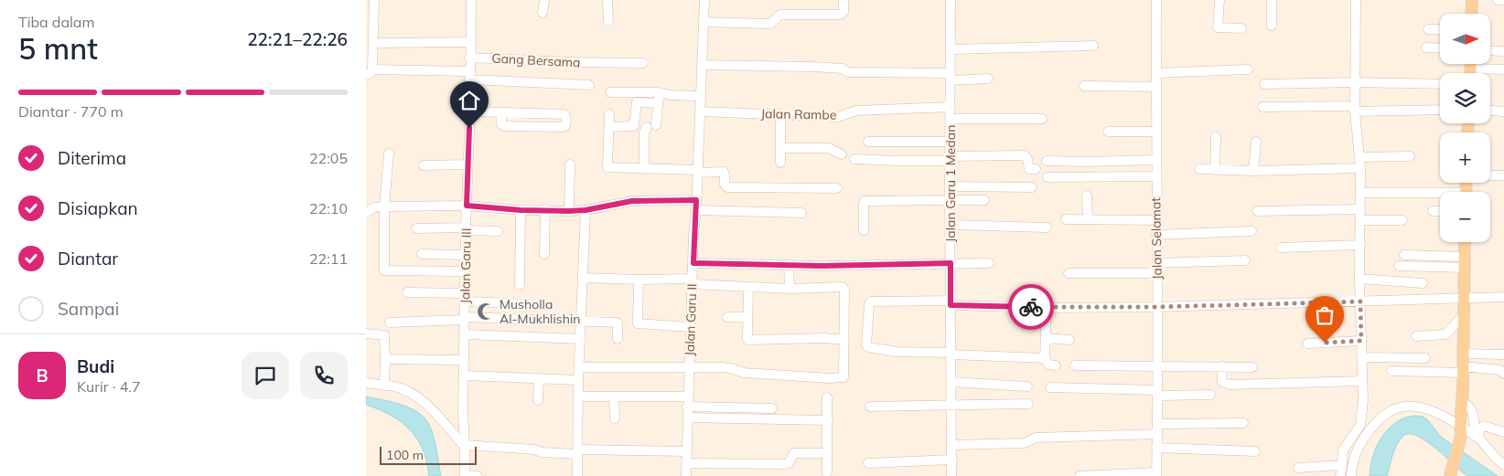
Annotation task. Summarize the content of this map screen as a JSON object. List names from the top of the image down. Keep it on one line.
{"streets":{"street":["Gang Bersama","Jalan Rambe","Jalan Garu 1 Medan","Jalan Selamat","Jalan Garu III","Jalan Garu II"]},"crossings":[["Gang Bersama","Jalan Garu III"],["Jalan Rambe","Jalan Garu 1 Medan"],["Jalan Rambe","Jalan Garu II"]],"places":{"mosque":["Musholla Al-Mukhlishin"]},"scale_bar":"100 m","north":"right","page":{"heading":["5 mnt","Tiba dalam","22:21–22:26"],"panel":["Budi","Kurir · 4.7"],"map_buttons":["+","−"],"bar":"Diantar · 770 m","list":[["Diterima","22:05"],["Disiapkan","22:10"],["Diantar","22:11"],"Sampai"],"round":"B","scale":"100 m"}}
